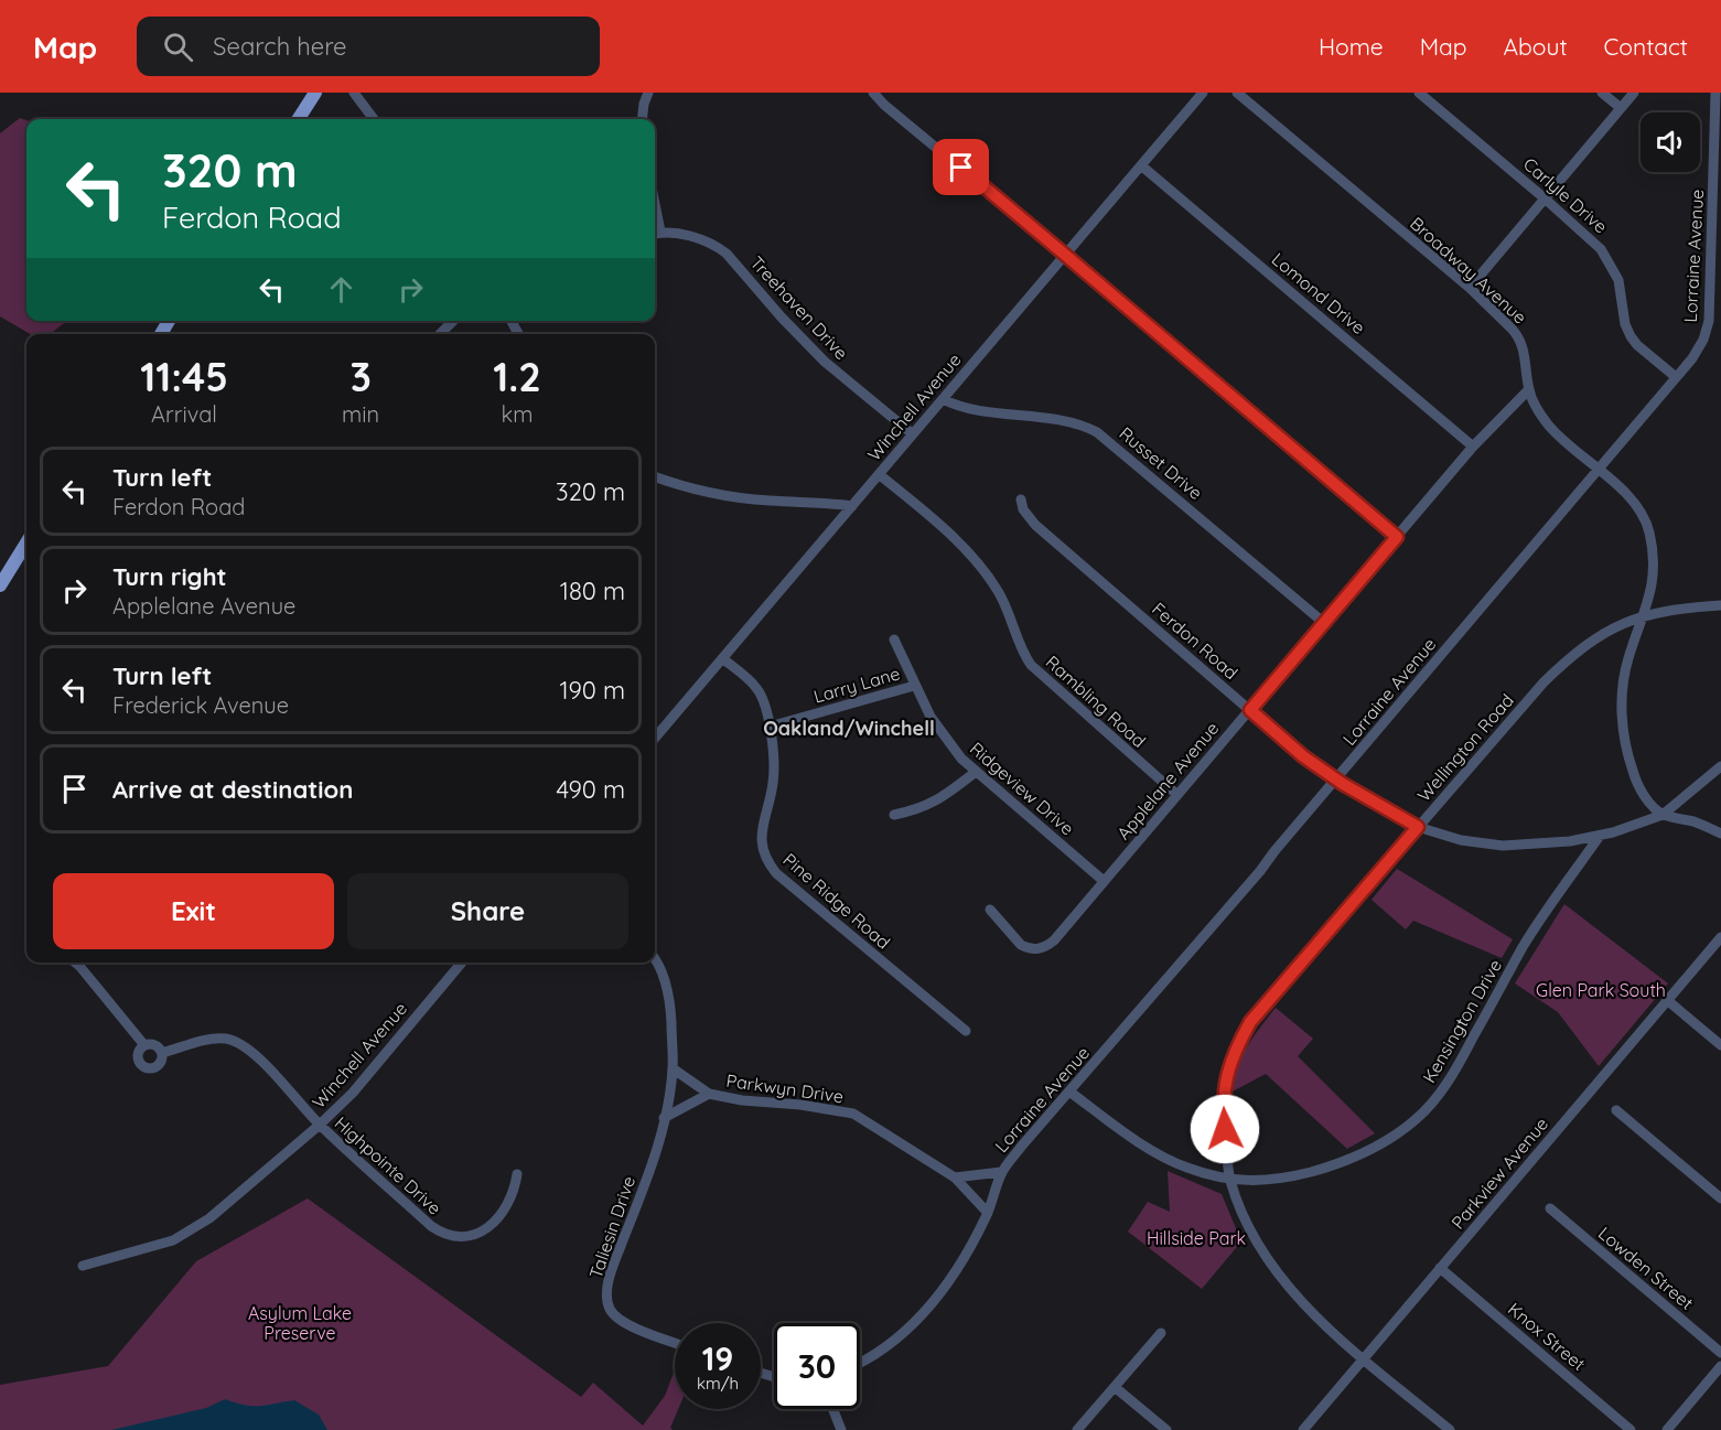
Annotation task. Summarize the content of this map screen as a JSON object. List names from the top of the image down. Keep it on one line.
{"streets":{"street":["Carlyle Drive","Lorraine Avenue","Broadway Avenue","Lomond Drive","Treehaven Drive","Winchell Avenue","Russet Drive","Ferdon Road","Larry Lane","Rambling Road","Wellington Road","Applelane Avenue","Ridgeview Drive","Pine Ridge Road","Kensington Drive","Parkwyn Drive","Highpointe Drive","Parkview Avenue","Taliesin Drive","Lowden Street","Knox Street"]},"crossings":[["Carlyle Drive","Lorraine Avenue"],["Lorraine Avenue","Broadway Avenue"],["Lorraine Avenue","Ferdon Road"],["Lorraine Avenue","Kensington Drive"],["Lorraine Avenue","Parkwyn Drive"],["Broadway Avenue","Ferdon Road"],["Broadway Avenue","Wellington Road"],["Broadway Avenue","Applelane Avenue"],["Lomond Drive","Winchell Avenue"],["Lomond Drive","Applelane Avenue"],["Treehaven Drive","Winchell Avenue"],["Winchell Avenue","Russet Drive"],["Winchell Avenue","Rambling Road"],["Winchell Avenue","Pine Ridge Road"],["Winchell Avenue","Highpointe Drive"],["Russet Drive","Applelane Avenue"],["Ferdon Road","Wellington Road"],["Ferdon Road","Applelane Avenue"],["Ferdon Road","Kensington Drive"],["Larry Lane","Ridgeview Drive"],["Larry Lane","Pine Ridge Road"],["Rambling Road","Applelane Avenue"],["Wellington Road","Kensington Drive"],["Wellington Road","Parkview Avenue"],["Applelane Avenue","Ridgeview Drive"],["Parkwyn Drive","Taliesin Drive"],["Parkview Avenue","Knox Street"]],"districts":["Oakland/Winchell"],"parks":["Glen Park South","Hillside Park","Asylum Lake Preserve"],"page":{"header":"Map","search":"Search here","nav":["Home","Map","About","Contact"],"turn":["320 m","Ferdon Road"],"eta":["11:45","Arrival","3","min","1.2","km"],"list":[{"name":"Turn left","note":"Ferdon Road","value":"320 m"},{"name":"Turn right","note":"Applelane Avenue","value":"180 m"},{"name":"Turn left","note":"Frederick Avenue","value":"190 m"},{"name":"Arrive at destination","value":"490 m"}],"buttons":["Exit","Share"],"speed":"19 km/h","limit":"30"}}
